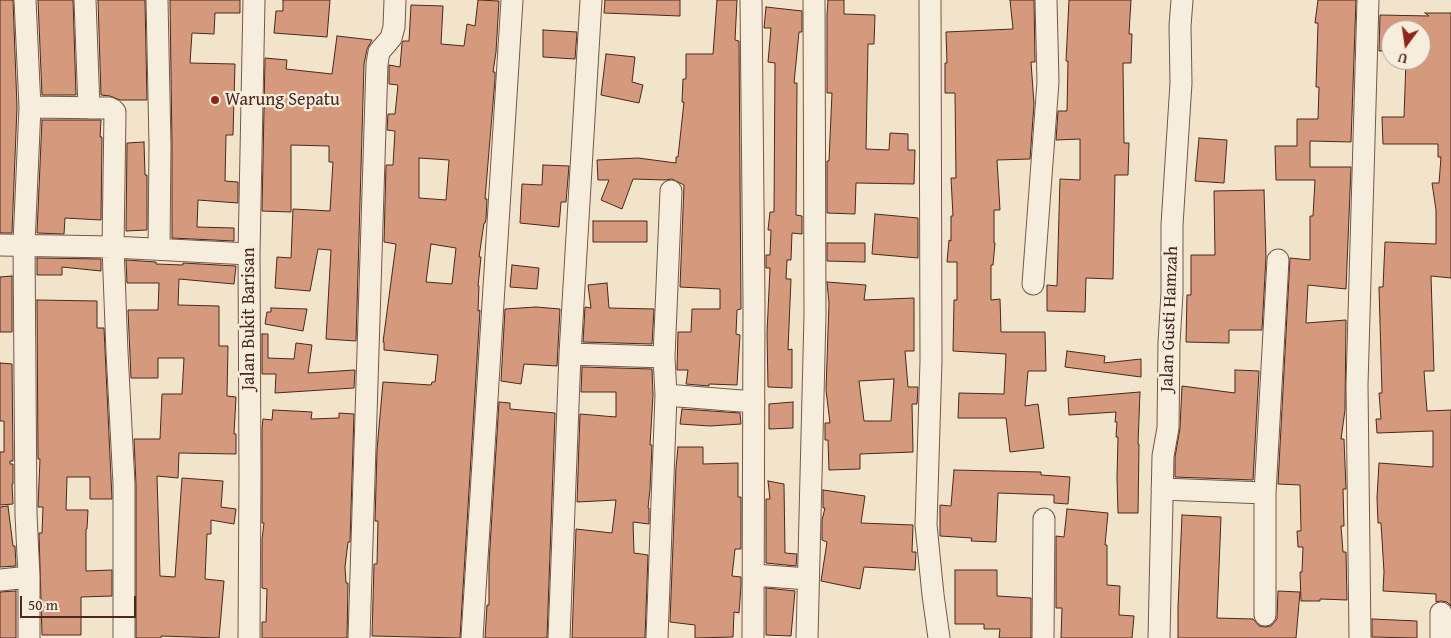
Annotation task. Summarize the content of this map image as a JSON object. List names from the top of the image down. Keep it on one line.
{"streets":{"street":["Jalan Bukit Barisan","Jalan Gusti Hamzah"]},"places":["Warung Sepatu"],"scale_bar":"50 m","north":"bottom"}
